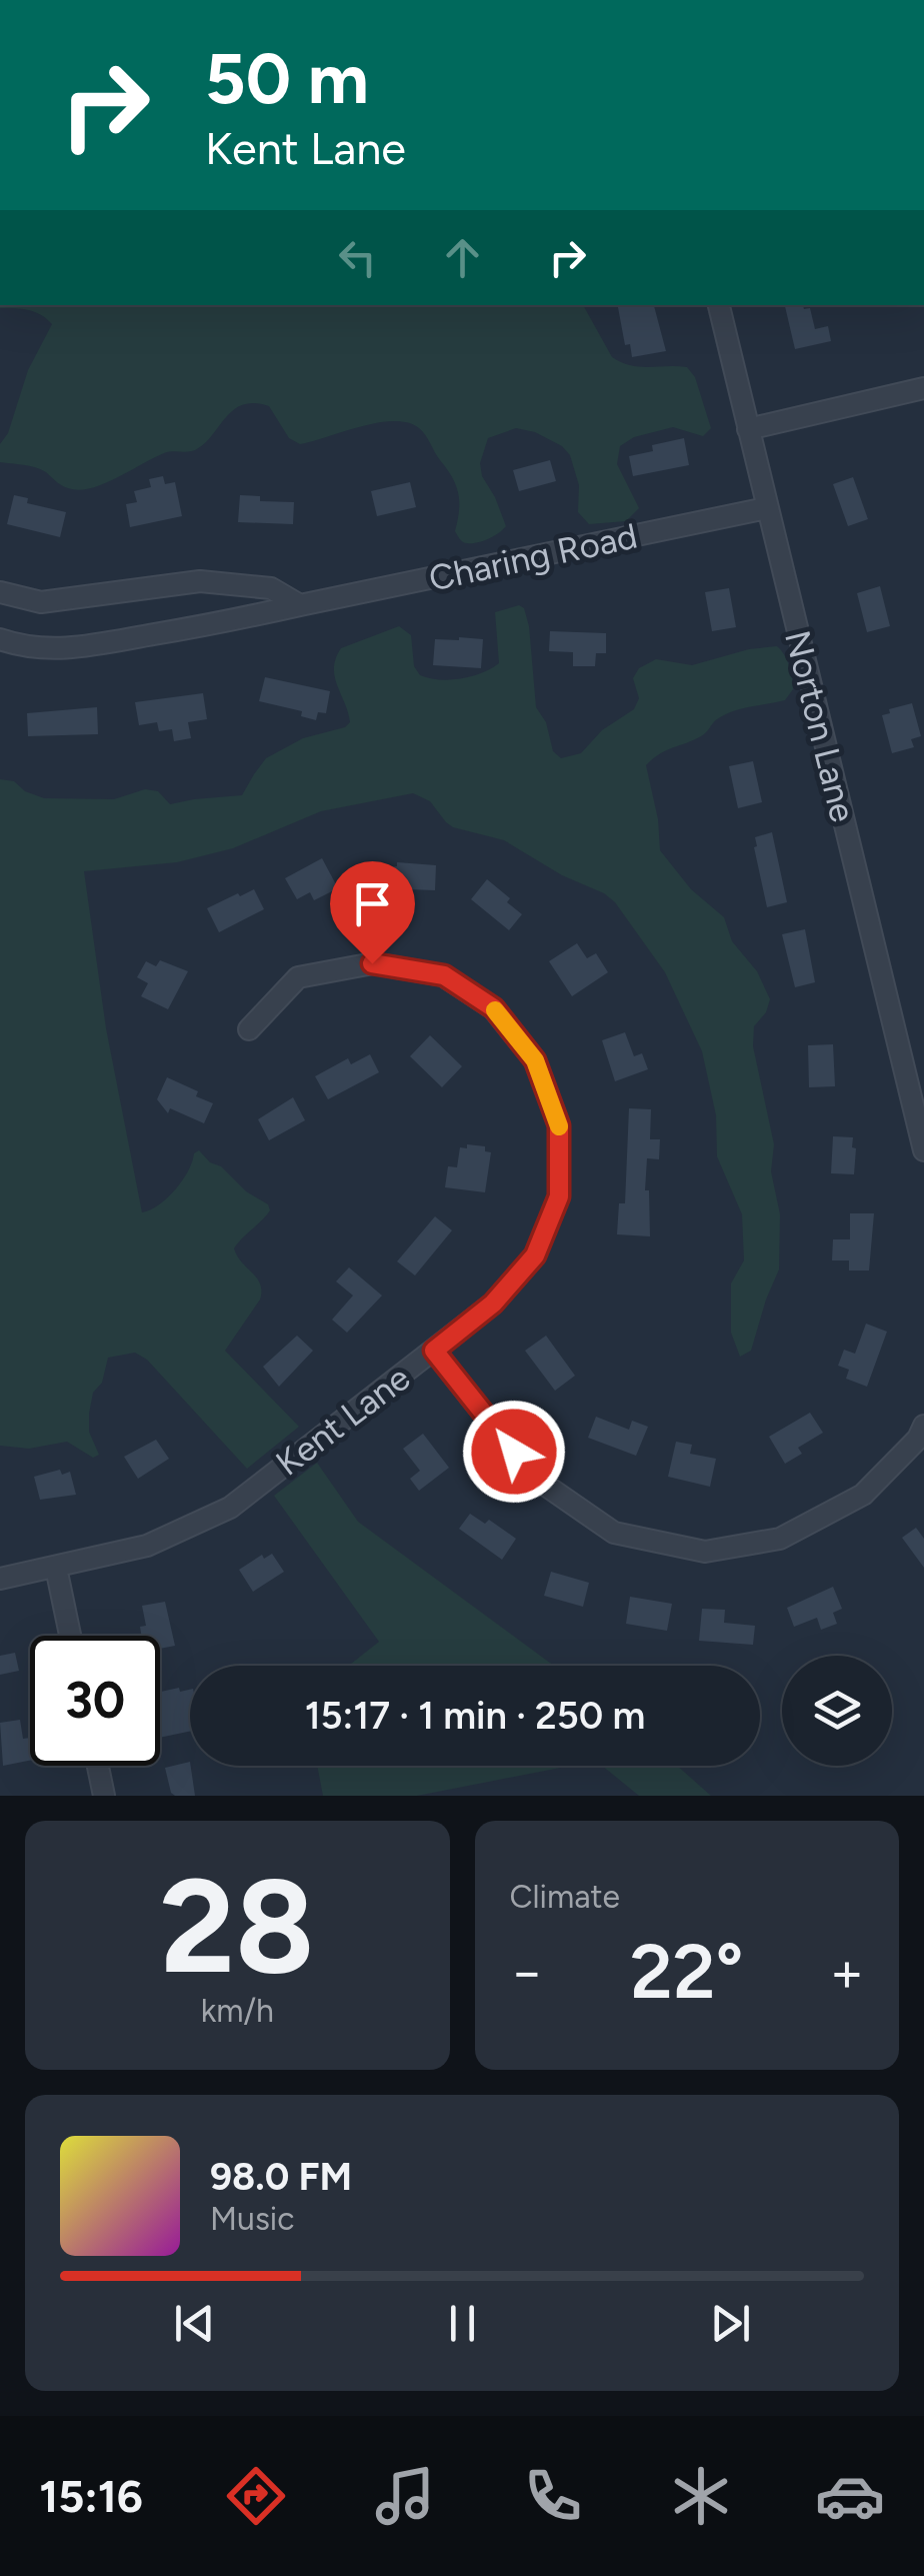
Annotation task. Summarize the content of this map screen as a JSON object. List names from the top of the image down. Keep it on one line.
{"streets":{"street":["Charing Road","Norton Lane","Kent Lane"]},"crossings":[["Charing Road","Norton Lane"]],"page":{"turn":["50 m","Kent Lane"],"limit":"30","trip":"15:17 · 1 min · 250 m","tile":[["28","km/h"],"Climate"],"heat":["−","22°","+"],"song":["98.0 FM","Music"],"tabs":"15:16"}}
